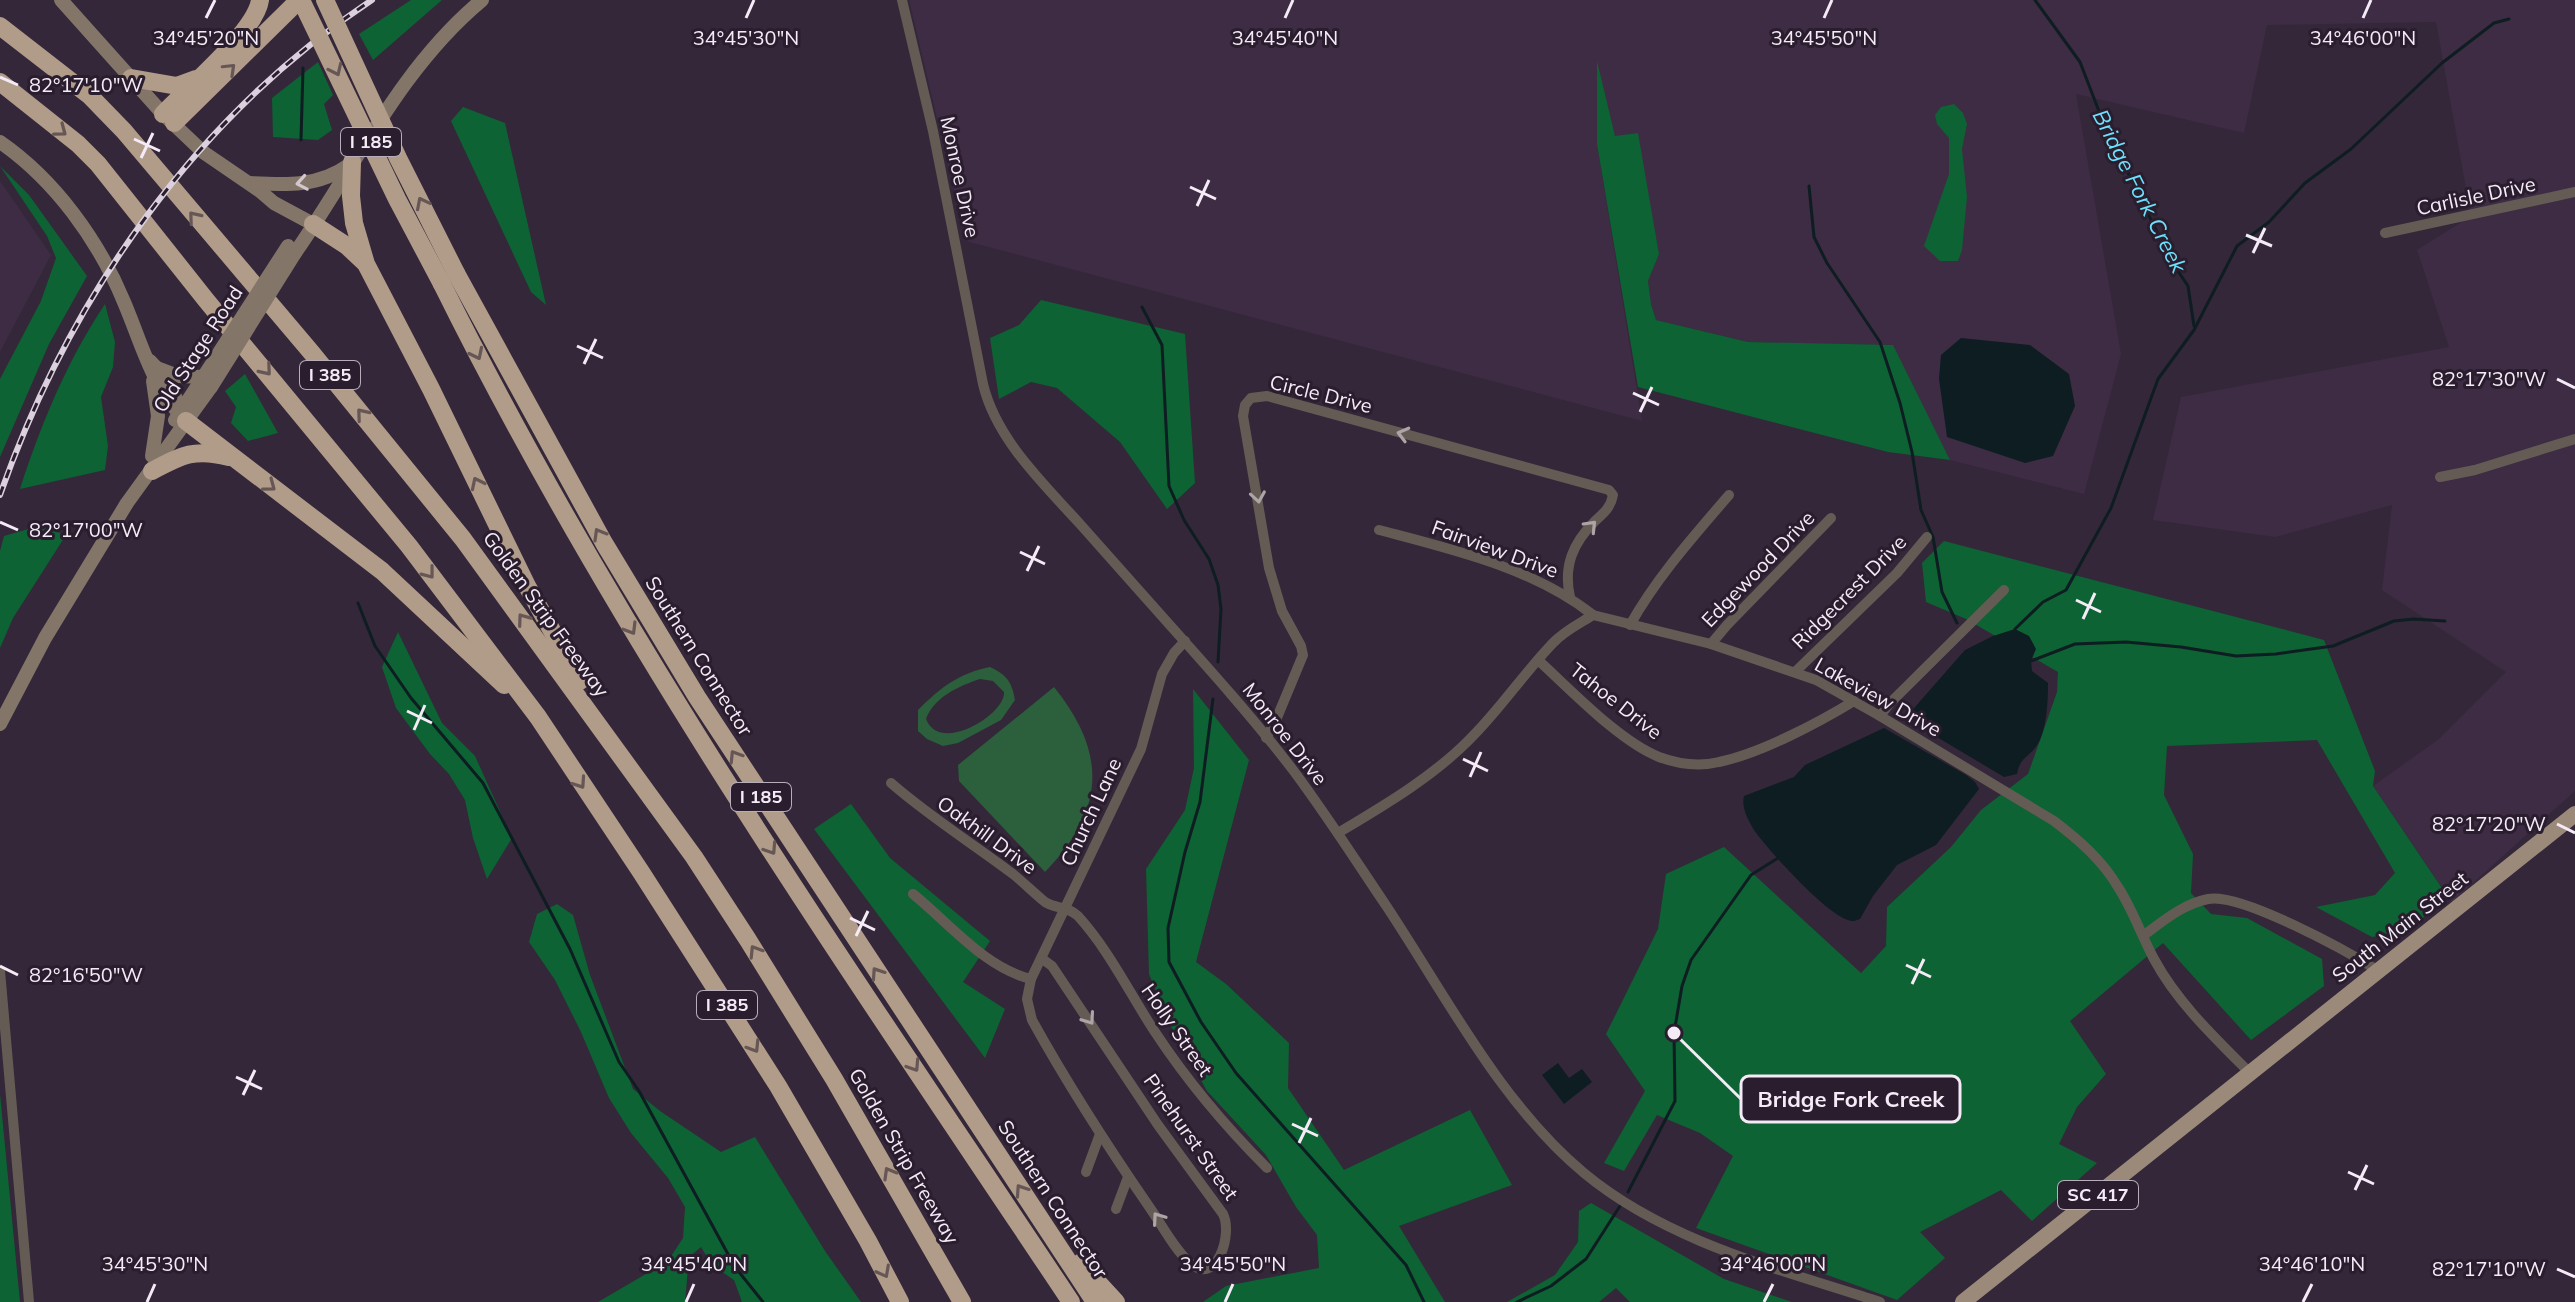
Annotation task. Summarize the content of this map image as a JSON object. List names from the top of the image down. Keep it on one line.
{"streets":{"highway":["I 185","I 385","Golden Strip Freeway","Southern Connector"],"main road":["South Main Street","SC 417"],"street":["Monroe Drive","Carlisle Drive","Old Stage Road","Circle Drive","Fairview Drive","Edgewood Drive","Ridgecrest Drive","Lakeview Drive","Tahoe Drive","Church Lane","Oakhill Drive","Holly Street","Pinehurst Street"]},"crossings":[["Monroe Drive","Circle Drive"],["Monroe Drive","Church Lane"],["Circle Drive","Fairview Drive"],["Fairview Drive","Lakeview Drive"],["Edgewood Drive","Lakeview Drive"],["Ridgecrest Drive","Lakeview Drive"],["Lakeview Drive","Tahoe Drive"],["Lakeview Drive","South Main Street"],["Lakeview Drive","SC 417"],["Church Lane","Oakhill Drive"],["Church Lane","Holly Street"],["Church Lane","Pinehurst Street"],["Oakhill Drive","Holly Street"],["South Main Street","SC 417"]],"water":["Bridge Fork Creek"],"places":["Bridge Fork Creek"],"coordinates":["34°45'20\"N","34°45'30\"N","34°45'40\"N","34°45'50\"N","34°46'00\"N","82°17'10\"W","82°17'30\"W","82°17'00\"W","82°17'20\"W","82°16'50\"W","34°46'10\"N"]}
